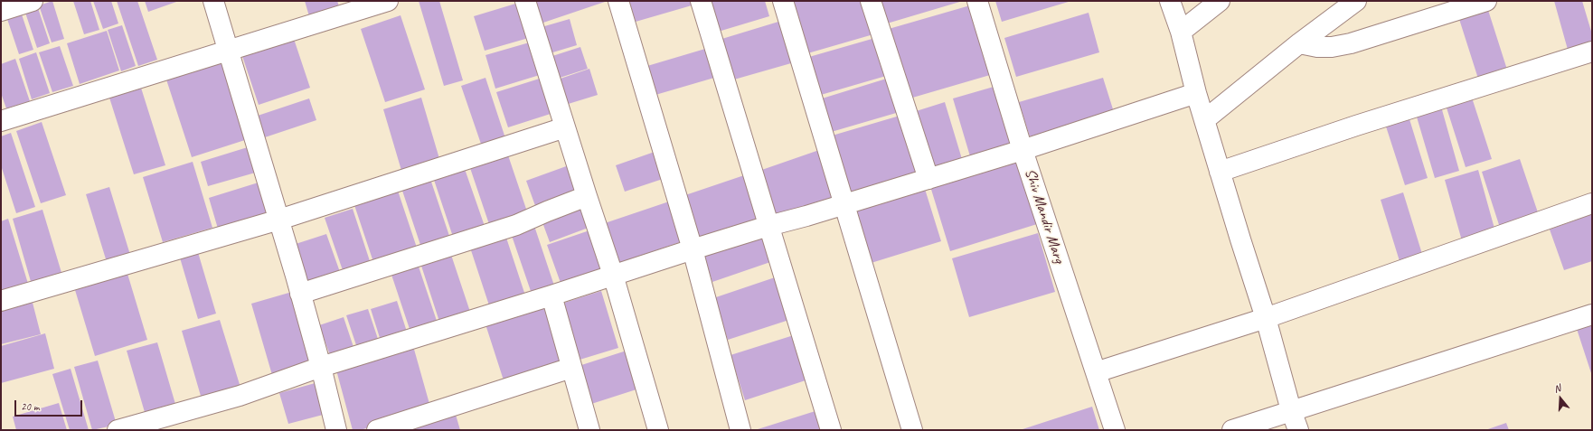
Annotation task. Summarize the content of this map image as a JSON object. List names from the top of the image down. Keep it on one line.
{"streets":{"street":["Shiv Mandir Marg"]},"scale_bar":"20 m","north":"top"}
